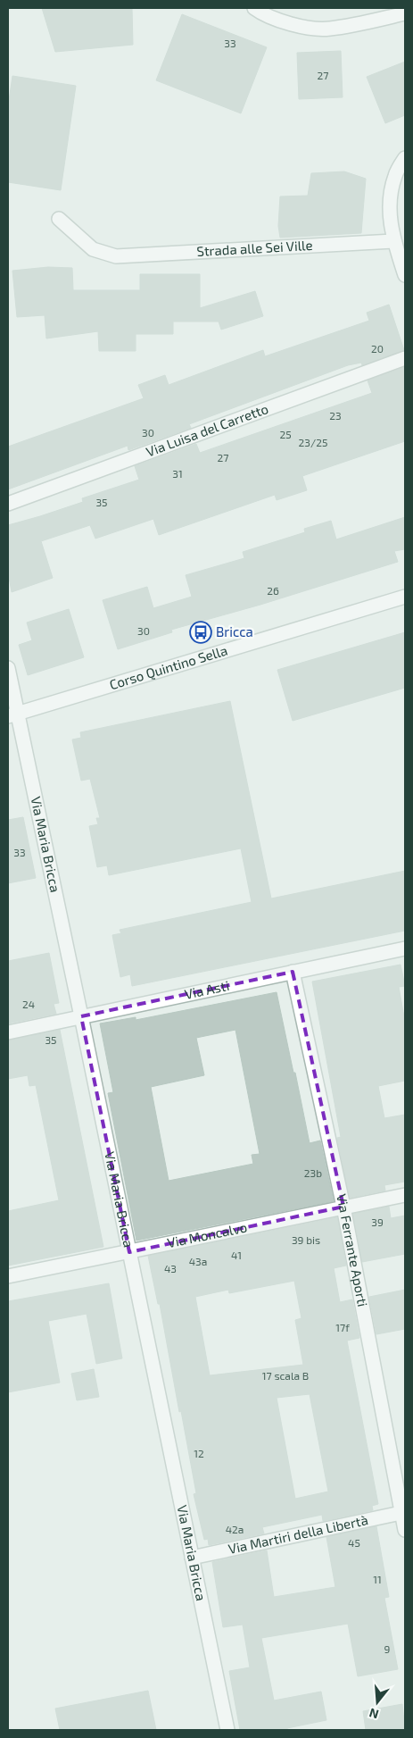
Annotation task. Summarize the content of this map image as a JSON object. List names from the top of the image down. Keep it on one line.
{"streets":{"street":["Strada alle Sei Ville","Via Luisa del Carretto","Corso Quintino Sella","Via Maria Bricca","Via Asti","Via Moncalvo","Via Ferrante Aporti","Via Martiri della Libertà"]},"crossings":[["Corso Quintino Sella","Via Maria Bricca"],["Via Maria Bricca","Via Asti"],["Via Maria Bricca","Via Moncalvo"],["Via Maria Bricca","Via Martiri della Libertà"],["Via Asti","Via Ferrante Aporti"],["Via Moncalvo","Via Ferrante Aporti"],["Via Ferrante Aporti","Via Martiri della Libertà"]],"places":{"bus stop":["Bricca"]},"house_numbers":["33","27","20","23","30","25","23/25","27","31","35","26","30","33","24","35","23b","39","39 bis","41","43a","43","17f","17 scala B","12","42a","45","11","9"],"north":"bottom"}
